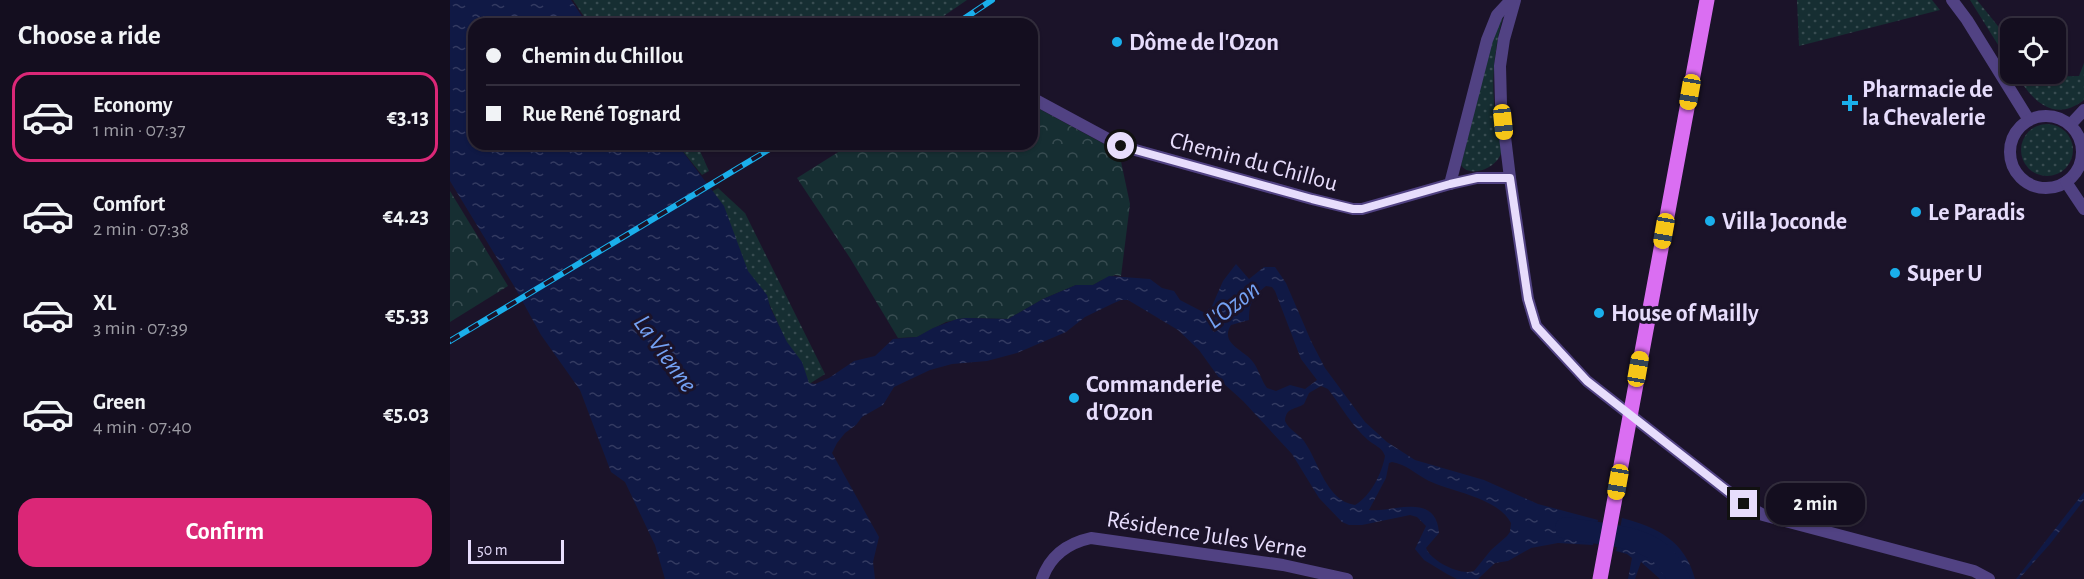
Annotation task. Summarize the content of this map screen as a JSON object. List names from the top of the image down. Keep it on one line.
{"streets":{"street":["Chemin du Chillou","Résidence Jules Verne"]},"water":["L'Ozon","La Vienne"],"places":{"other":["Dôme de l'Ozon","Le Paradis","Villa Joconde","Super U","House of Mailly","Commanderie d'Ozon"],"health":["Pharmacie de la Chevalerie"]},"scale_bar":"50 m","page":{"heading":"Choose a ride","banner":["Chemin du Chillou","Rue René Tognard"],"list":[{"name":"Economy","note":"1 min · 07:37","value":"€3.13"},{"name":"Comfort","note":"2 min · 07:38","value":"€4.23"},{"name":"XL","note":"3 min · 07:39","value":"€5.33"},{"name":"Green","note":"4 min · 07:40","value":"€5.03"}],"bubble":"2 min","buttons":"Confirm","scale":"50 m"}}
